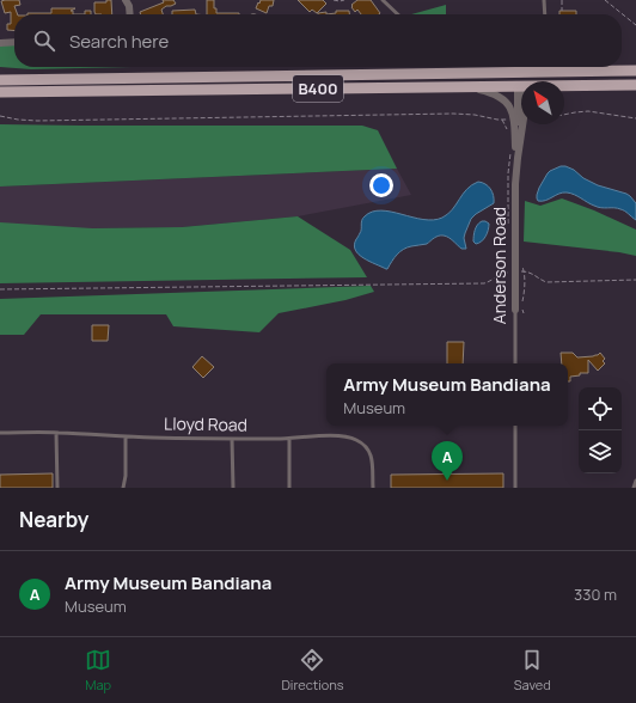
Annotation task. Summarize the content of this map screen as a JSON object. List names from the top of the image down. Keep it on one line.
{"streets":{"main road":["B400"],"street":["Anderson Road"],"lane":["Lloyd Road"]},"crossings":[["B400","Anderson Road"]],"north":"top left","page":{"search":"Search here","popup":["Army Museum Bandiana","Museum"],"pins":"A","heading":"Nearby","list":[{"mark":"A","name":"Army Museum Bandiana","note":"Museum","value":"330 m"}],"nav":["Map","Directions","Saved"]}}
